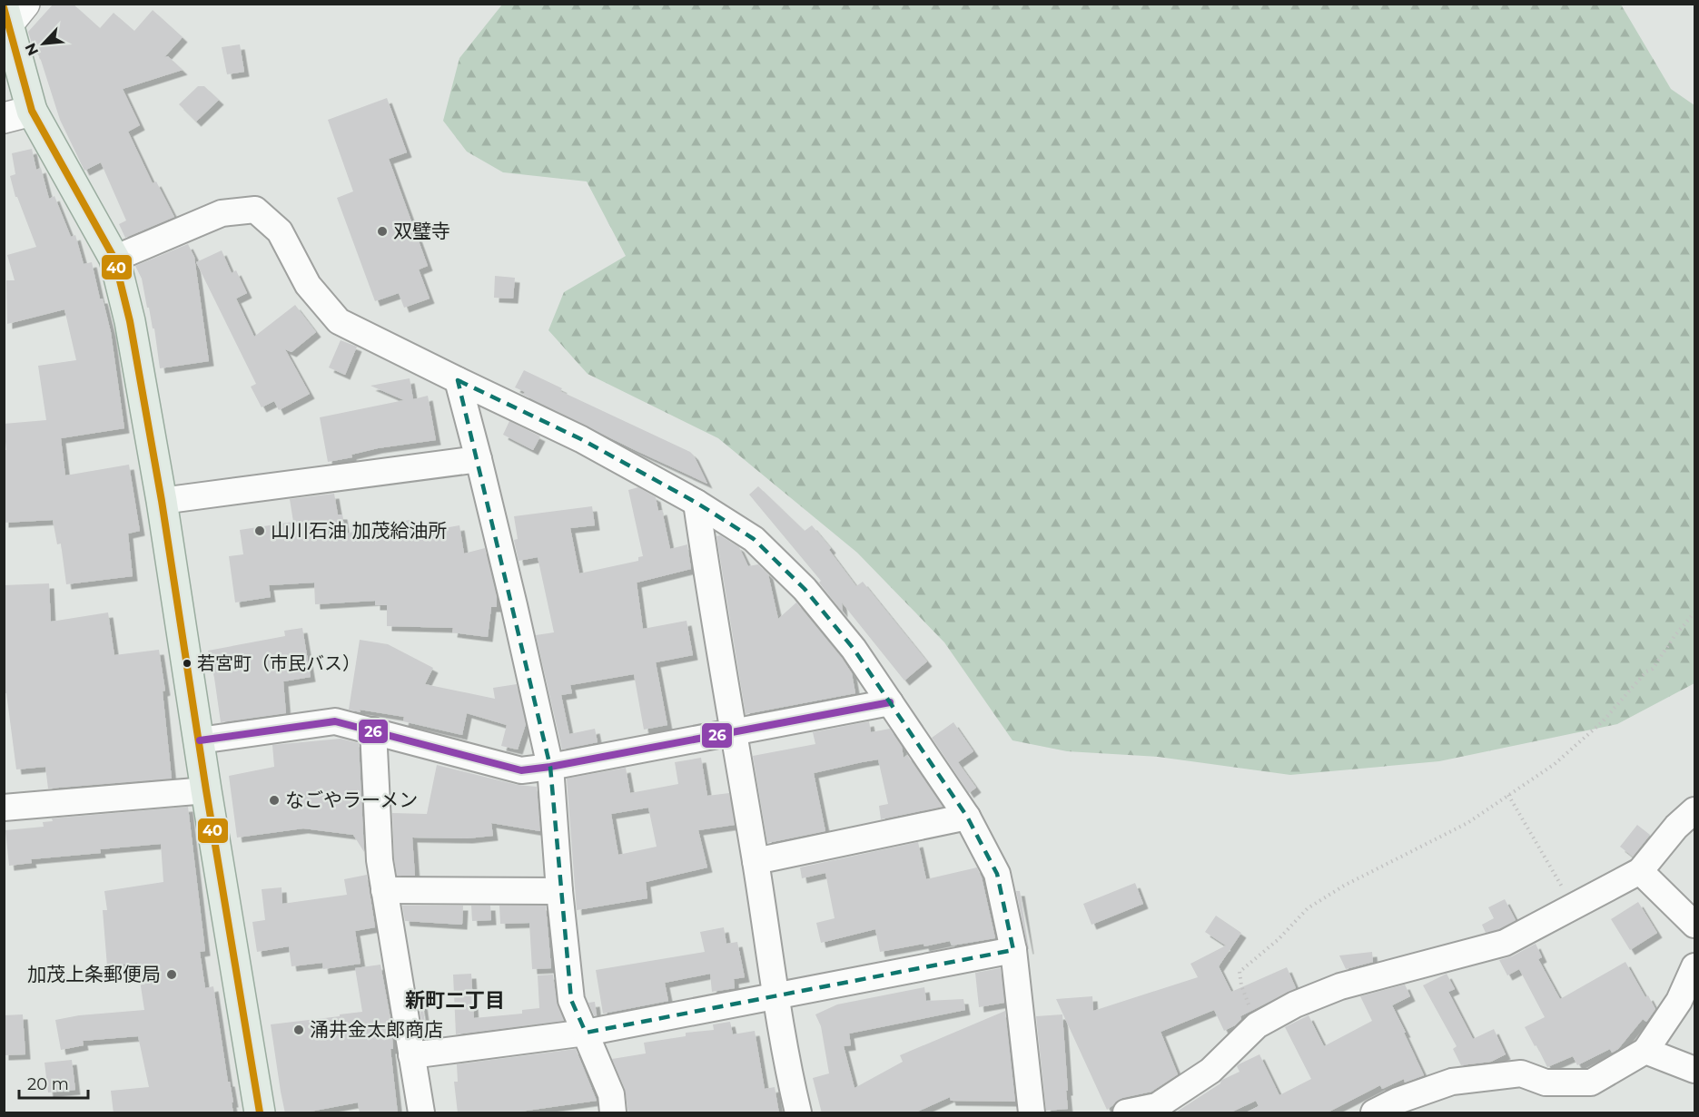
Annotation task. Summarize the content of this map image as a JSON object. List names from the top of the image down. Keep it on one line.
{"districts":["新町二丁目"],"places":["双璧寺","山川石油 加茂給油所","若宮町（市民バス）","なごやラーメン","加茂上条郵便局","涌井金太郎商店"],"lines":["transit line 40","transit line 26"],"scale_bar":"20 m","north":"bottom left"}
